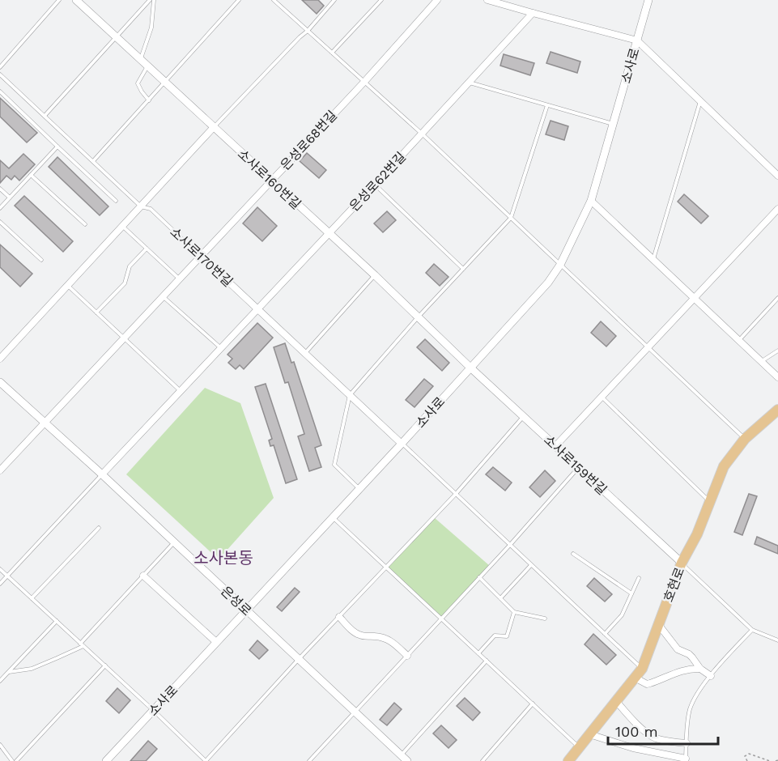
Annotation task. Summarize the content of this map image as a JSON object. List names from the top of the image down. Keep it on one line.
{"streets":{"main road":["호현로"],"street":["소사로","은성로68번길","소사로160번길","은성로62번길","소사로170번길","소사로159번길","은성로"]},"crossings":[["소사로","소사로160번길"],["소사로","소사로170번길"],["소사로","소사로159번길"],["소사로","은성로"],["은성로68번길","소사로160번길"],["은성로68번길","소사로170번길"],["은성로68번길","은성로"],["소사로160번길","은성로62번길"],["소사로160번길","소사로159번길"],["은성로62번길","소사로170번길"],["은성로62번길","은성로"],["소사로159번길","호현로"]],"districts":["소사본동"],"scale_bar":"100 m"}
